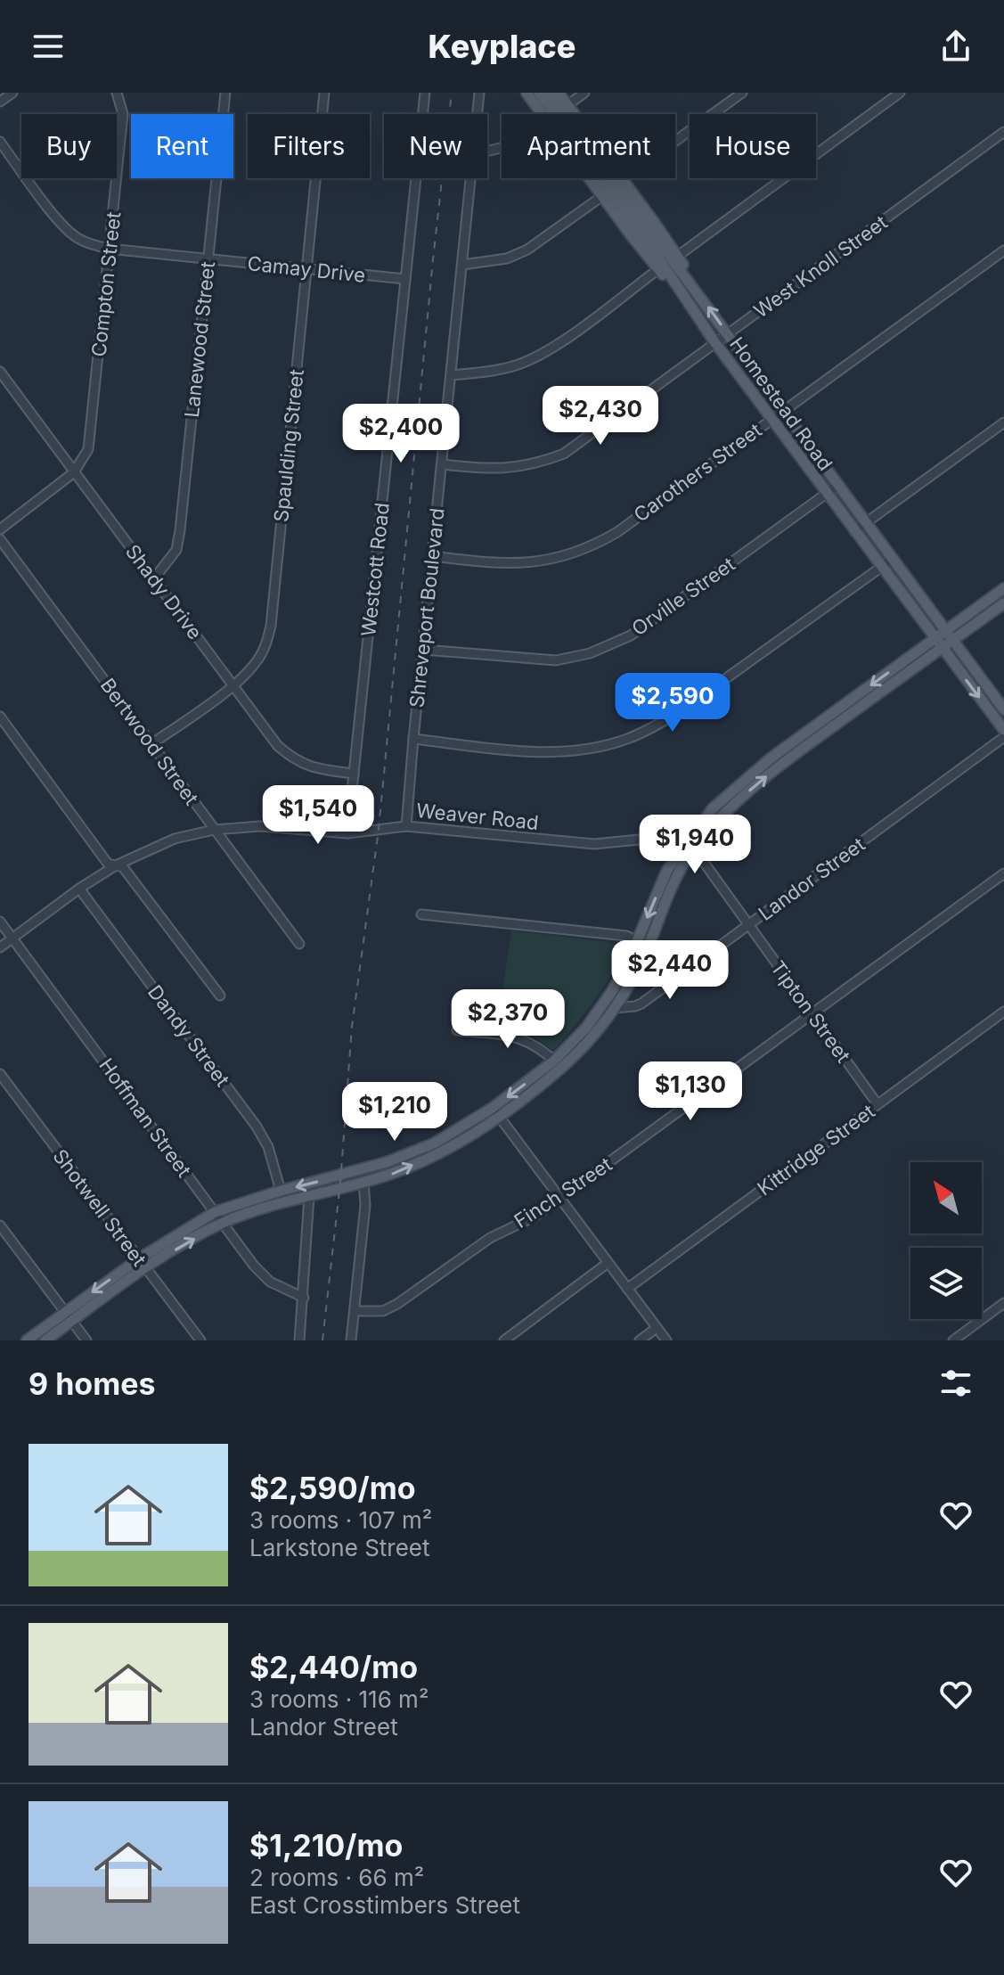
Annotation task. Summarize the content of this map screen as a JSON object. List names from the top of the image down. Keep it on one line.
{"streets":{"main road":["Homestead Road"],"street":["West Knoll Street","Camay Drive","Compton Street","Lanewood Street","Spaulding Street","Carothers Street","Westcott Road","Shady Drive","Orville Street","Shreveport Boulevard","Bertwood Street","Weaver Road","Landor Street","Tipton Street","Dandy Street","Hoffman Street","Kittridge Street","Finch Street","Shotwell Street"]},"crossings":[["West Knoll Street","Homestead Road"],["West Knoll Street","Shreveport Boulevard"],["Camay Drive","Compton Street"],["Camay Drive","Lanewood Street"],["Camay Drive","Spaulding Street"],["Camay Drive","Westcott Road"],["Compton Street","Shady Drive"],["Lanewood Street","Shady Drive"],["Homestead Road","Carothers Street"],["Homestead Road","Orville Street"],["Spaulding Street","Shady Drive"],["Spaulding Street","Bertwood Street"],["Carothers Street","Shreveport Boulevard"],["Westcott Road","Shady Drive"],["Westcott Road","Weaver Road"],["Orville Street","Shreveport Boulevard"],["Shreveport Boulevard","Weaver Road"],["Bertwood Street","Weaver Road"],["Weaver Road","Tipton Street"],["Weaver Road","Dandy Street"],["Weaver Road","Hoffman Street"],["Landor Street","Tipton Street"],["Tipton Street","Kittridge Street"],["Tipton Street","Finch Street"]],"north":"top left","page":{"header":"Keyplace","chip":["Buy","Rent","Filters","New","Apartment","House"],"price":["$2,430","$2,400","$2,590","$1,540","$1,940","$2,440","$2,370","$1,130","$1,210"],"heading":"9 homes","list":[{"name":"$2,590/mo","note":"3 rooms · 107 m² · Larkstone Street"},{"name":"$2,440/mo","note":"3 rooms · 116 m² · Landor Street"},{"name":"$1,210/mo","note":"2 rooms · 66 m² · East Crosstimbers Street"}]}}
